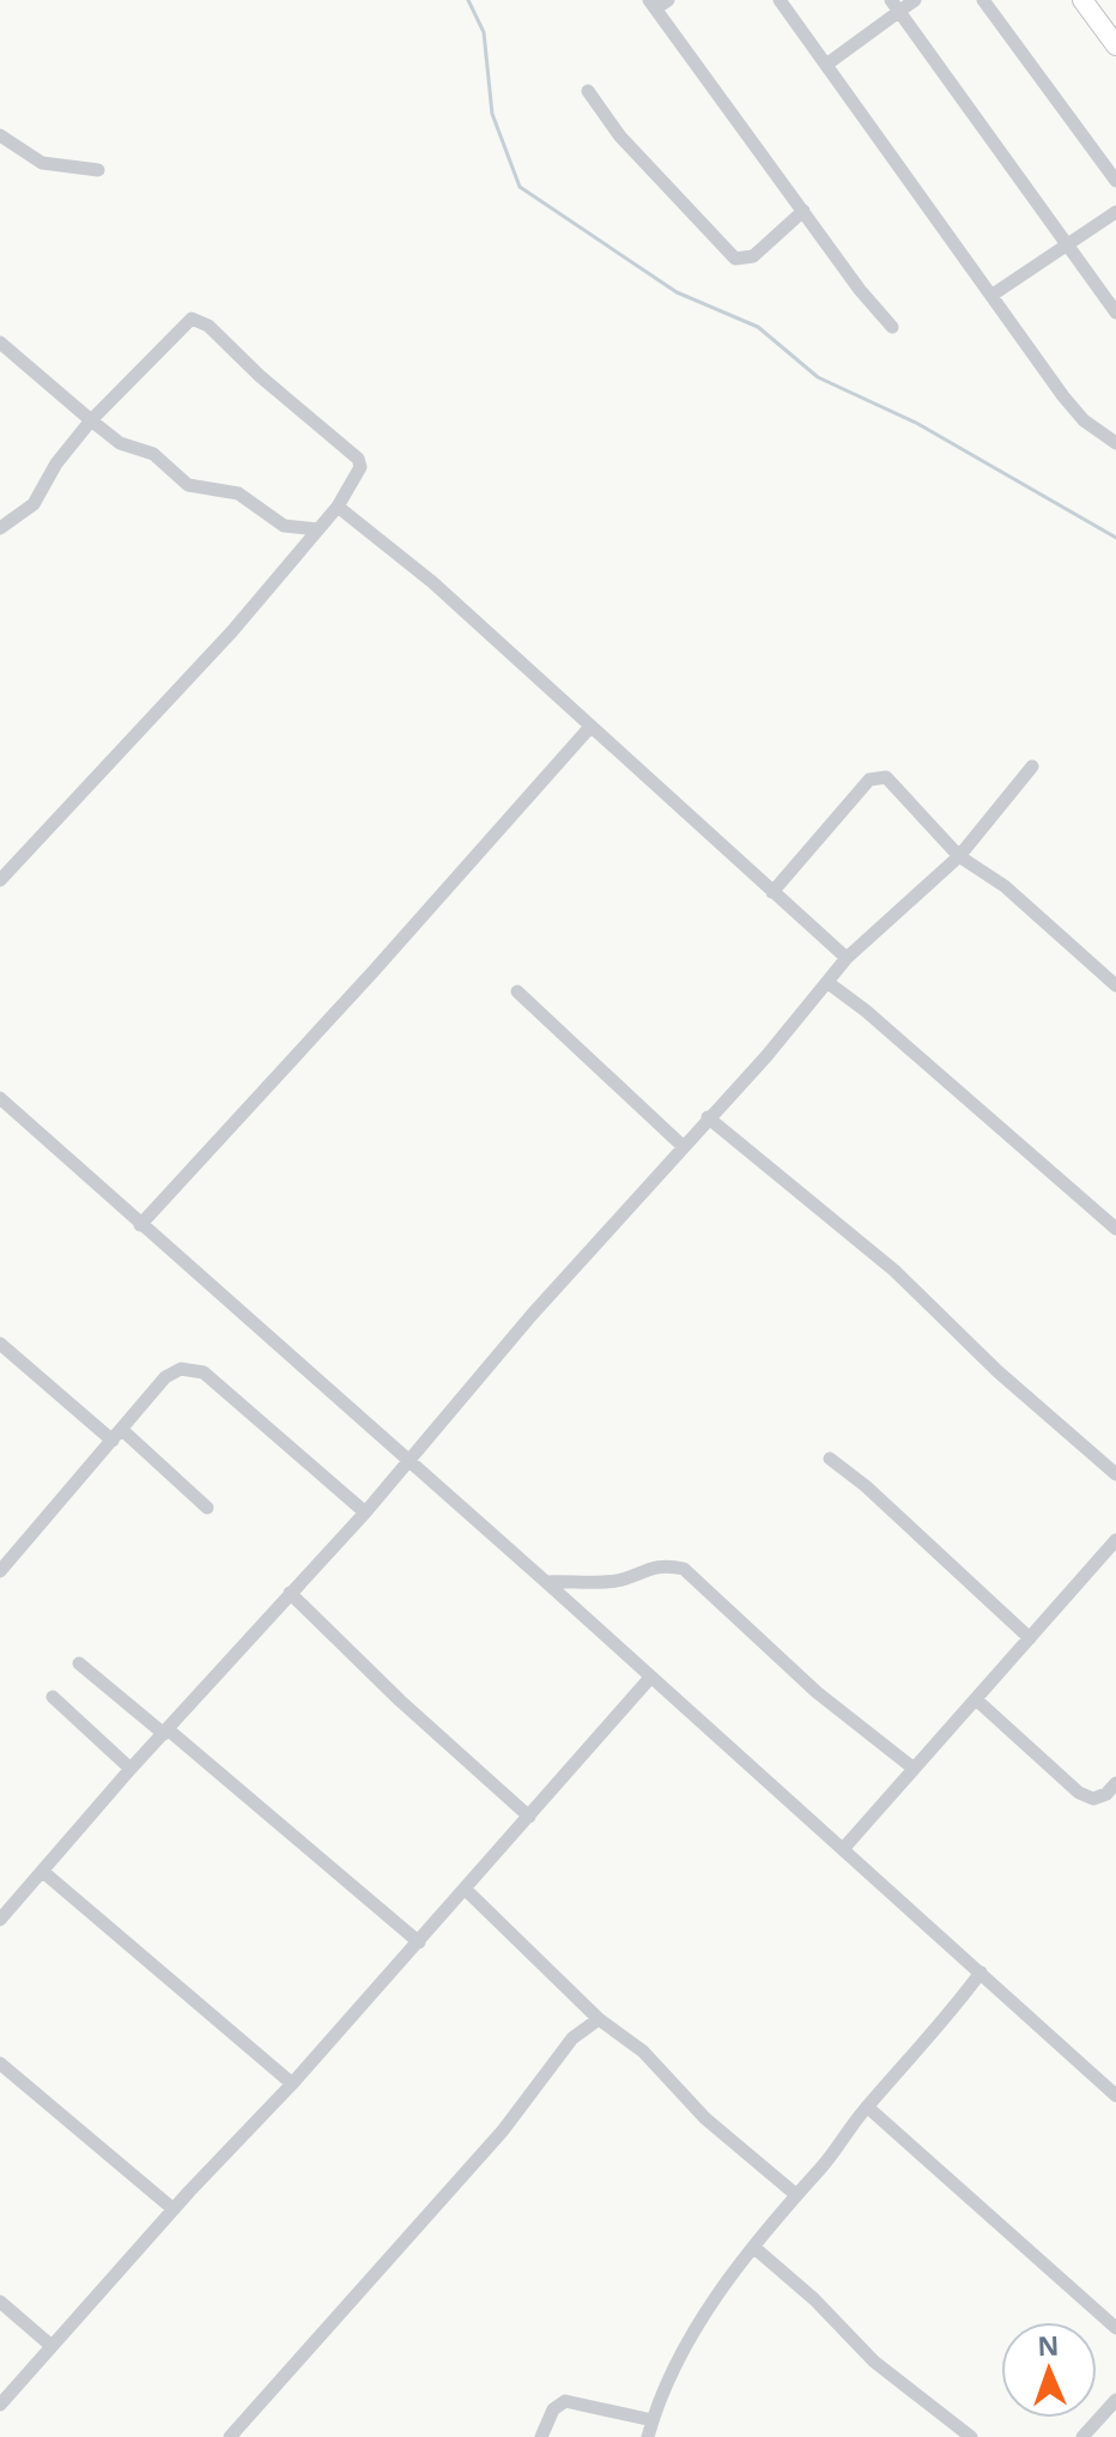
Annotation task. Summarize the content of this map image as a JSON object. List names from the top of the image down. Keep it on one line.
{"north":"top"}
